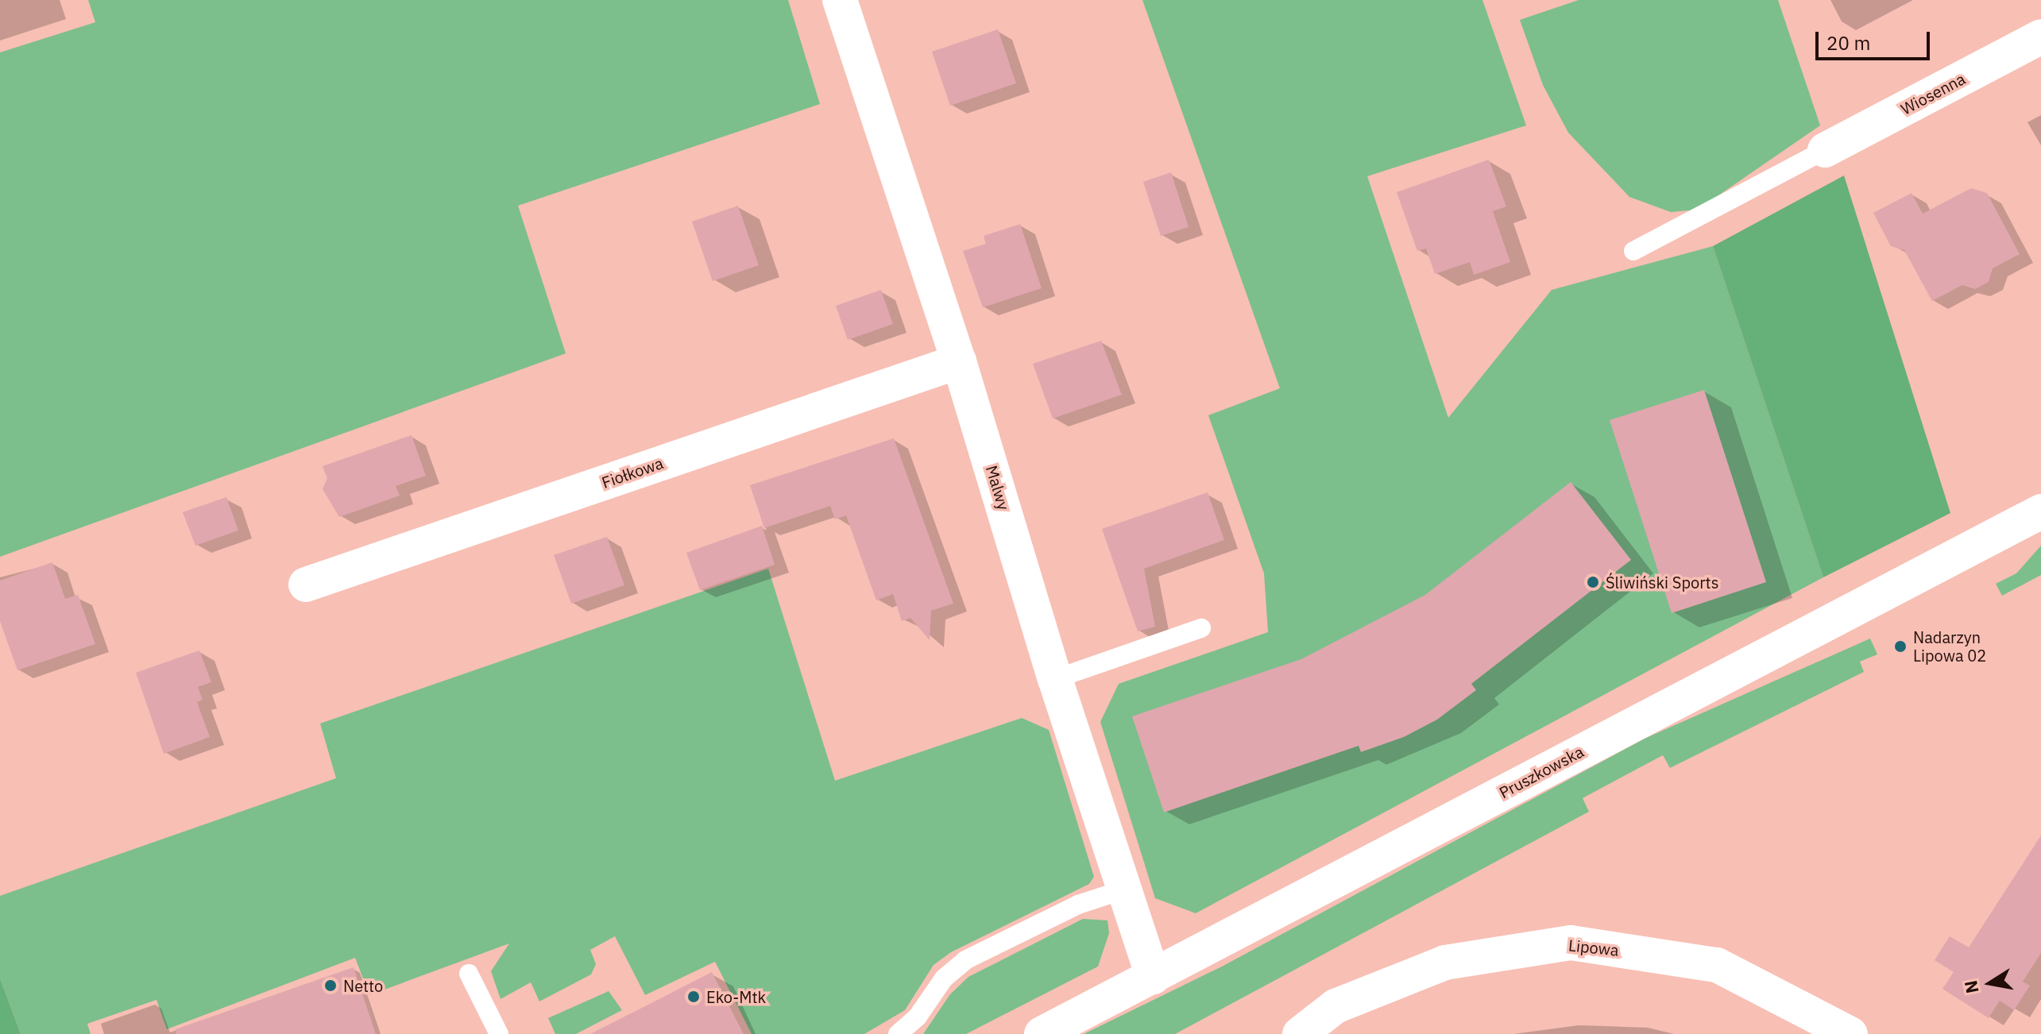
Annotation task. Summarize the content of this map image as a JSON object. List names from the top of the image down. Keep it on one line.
{"streets":{"street":["Wiosenna","Fiołkowa","Malwy","Pruszkowska","Lipowa"]},"crossings":[["Fiołkowa","Malwy"],["Malwy","Pruszkowska"]],"places":["Śliwiński Sports","Nadarzyn Lipowa 02","Netto","Eko-Mtk"],"scale_bar":"20 m","north":"left"}
